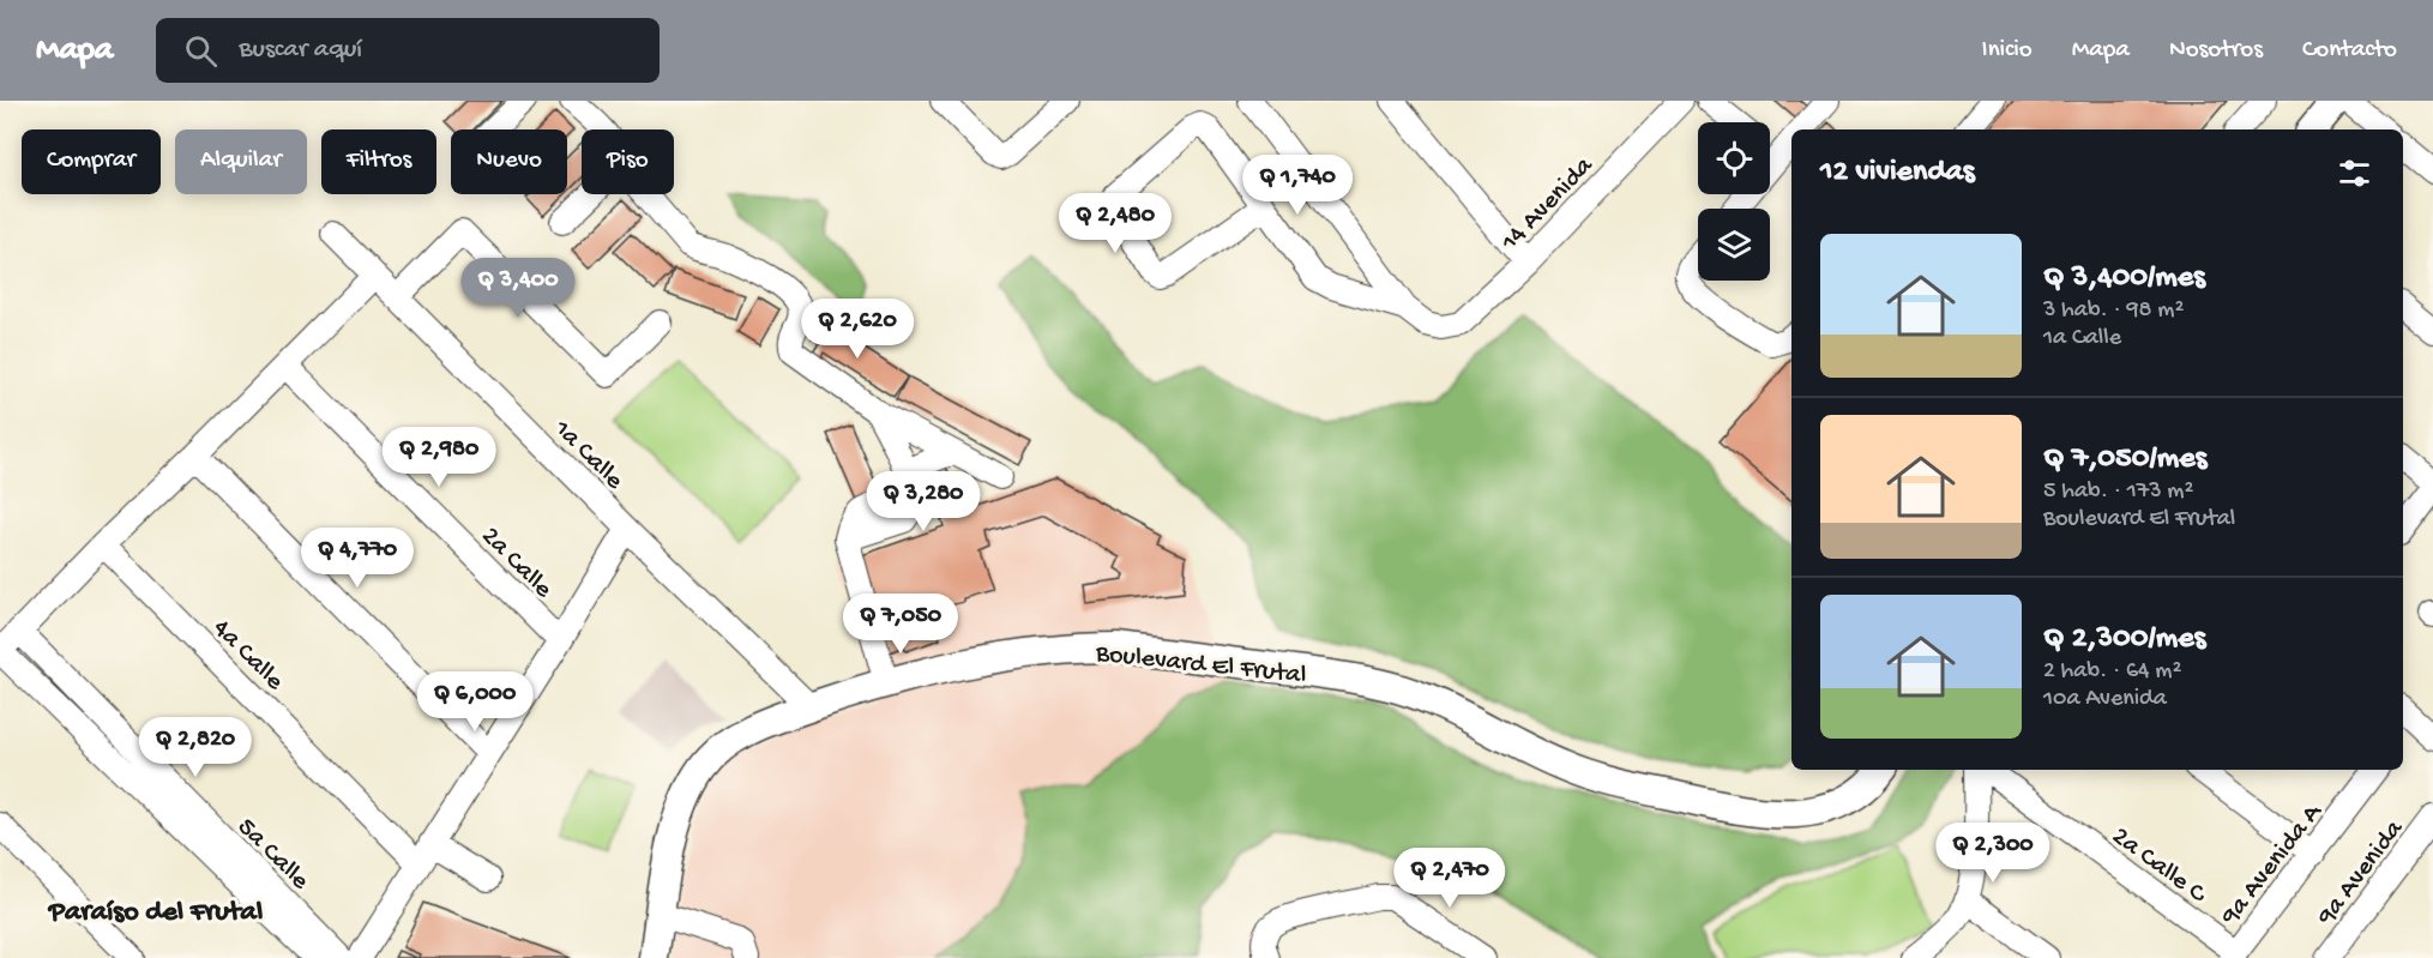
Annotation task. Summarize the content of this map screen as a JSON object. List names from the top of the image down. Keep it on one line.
{"streets":{"main road":["Boulevard El Frutal"],"street":["14 Avenida","1a Calle","2a Calle","4a Calle","5a Calle","2a Calle C","9a Avenida A","9a Avenida"]},"crossings":[["1a Calle","Boulevard El Frutal"],["2a Calle C","9a Avenida A"]],"districts":["Paraíso del Frutal"],"page":{"header":"Mapa","search":"Buscar aquí","nav":["Inicio","Mapa","Nosotros","Contacto"],"chip":["Comprar","Alquilar","Filtros","Nuevo","Piso"],"heading":"12 viviendas","price":["Q 1,740","Q 2,480","Q 3,400","Q 2,620","Q 2,980","Q 3,280","Q 4,770","Q 7,050","Q 6,000","Q 2,820","Q 2,300","Q 2,470"],"list":[{"name":"Q 3,400/mes","note":"3 hab. · 98 m² · 1a Calle"},{"name":"Q 7,050/mes","note":"5 hab. · 173 m² · Boulevard El Frutal"},{"name":"Q 2,300/mes","note":"2 hab. · 64 m² · 10a Avenida"}]}}
